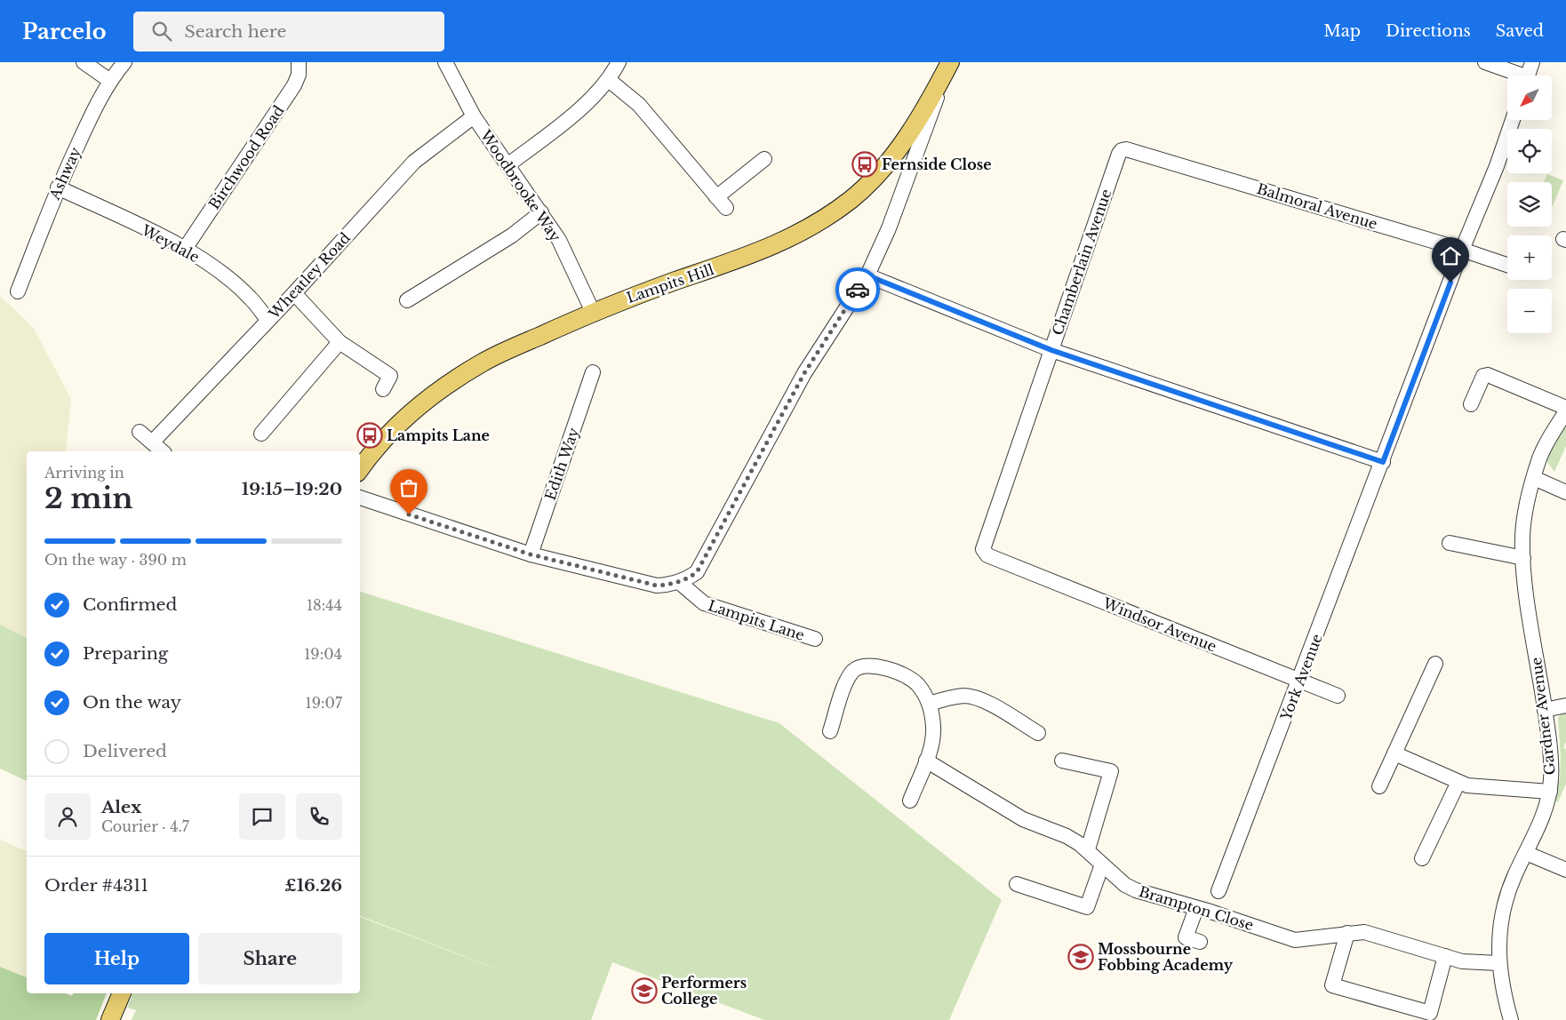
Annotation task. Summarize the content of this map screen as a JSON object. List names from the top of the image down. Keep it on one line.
{"streets":{"main road":["Lampits Hill"],"street":["Birchwood Road","Ashway","Woodbrooke Way","Balmoral Avenue","Weydale","Chamberlain Avenue","Wheatley Road","Edith Way","Lampits Lane","Windsor Avenue","York Avenue","Gardner Avenue","Brampton Close"]},"crossings":[["Birchwood Road","Weydale"],["Ashway","Weydale"],["Woodbrooke Way","Wheatley Road"],["Woodbrooke Way","Lampits Hill"],["Balmoral Avenue","Chamberlain Avenue"],["Balmoral Avenue","York Avenue"],["Weydale","Wheatley Road"],["Chamberlain Avenue","Windsor Avenue"],["Windsor Avenue","York Avenue"],["Gardner Avenue","Brampton Close"]],"places":{"bus stop":["Fernside Close","Lampits Lane"],"school or university":["Mossbourne Fobbing Academy","Performers College"]},"north":"bottom left","page":{"header":"Parcelo","search":"Search here","nav":["Map","Directions","Saved"],"map_buttons":["+","−"],"heading":["2 min","Arriving in","19:15–19:20"],"panel":["Alex","Courier · 4.7","Order #4311","£16.26"],"bar":"On the way · 390 m","list":[["Confirmed","18:44"],["Preparing","19:04"],["On the way","19:07"],"Delivered"],"buttons":["Help","Share"]}}
